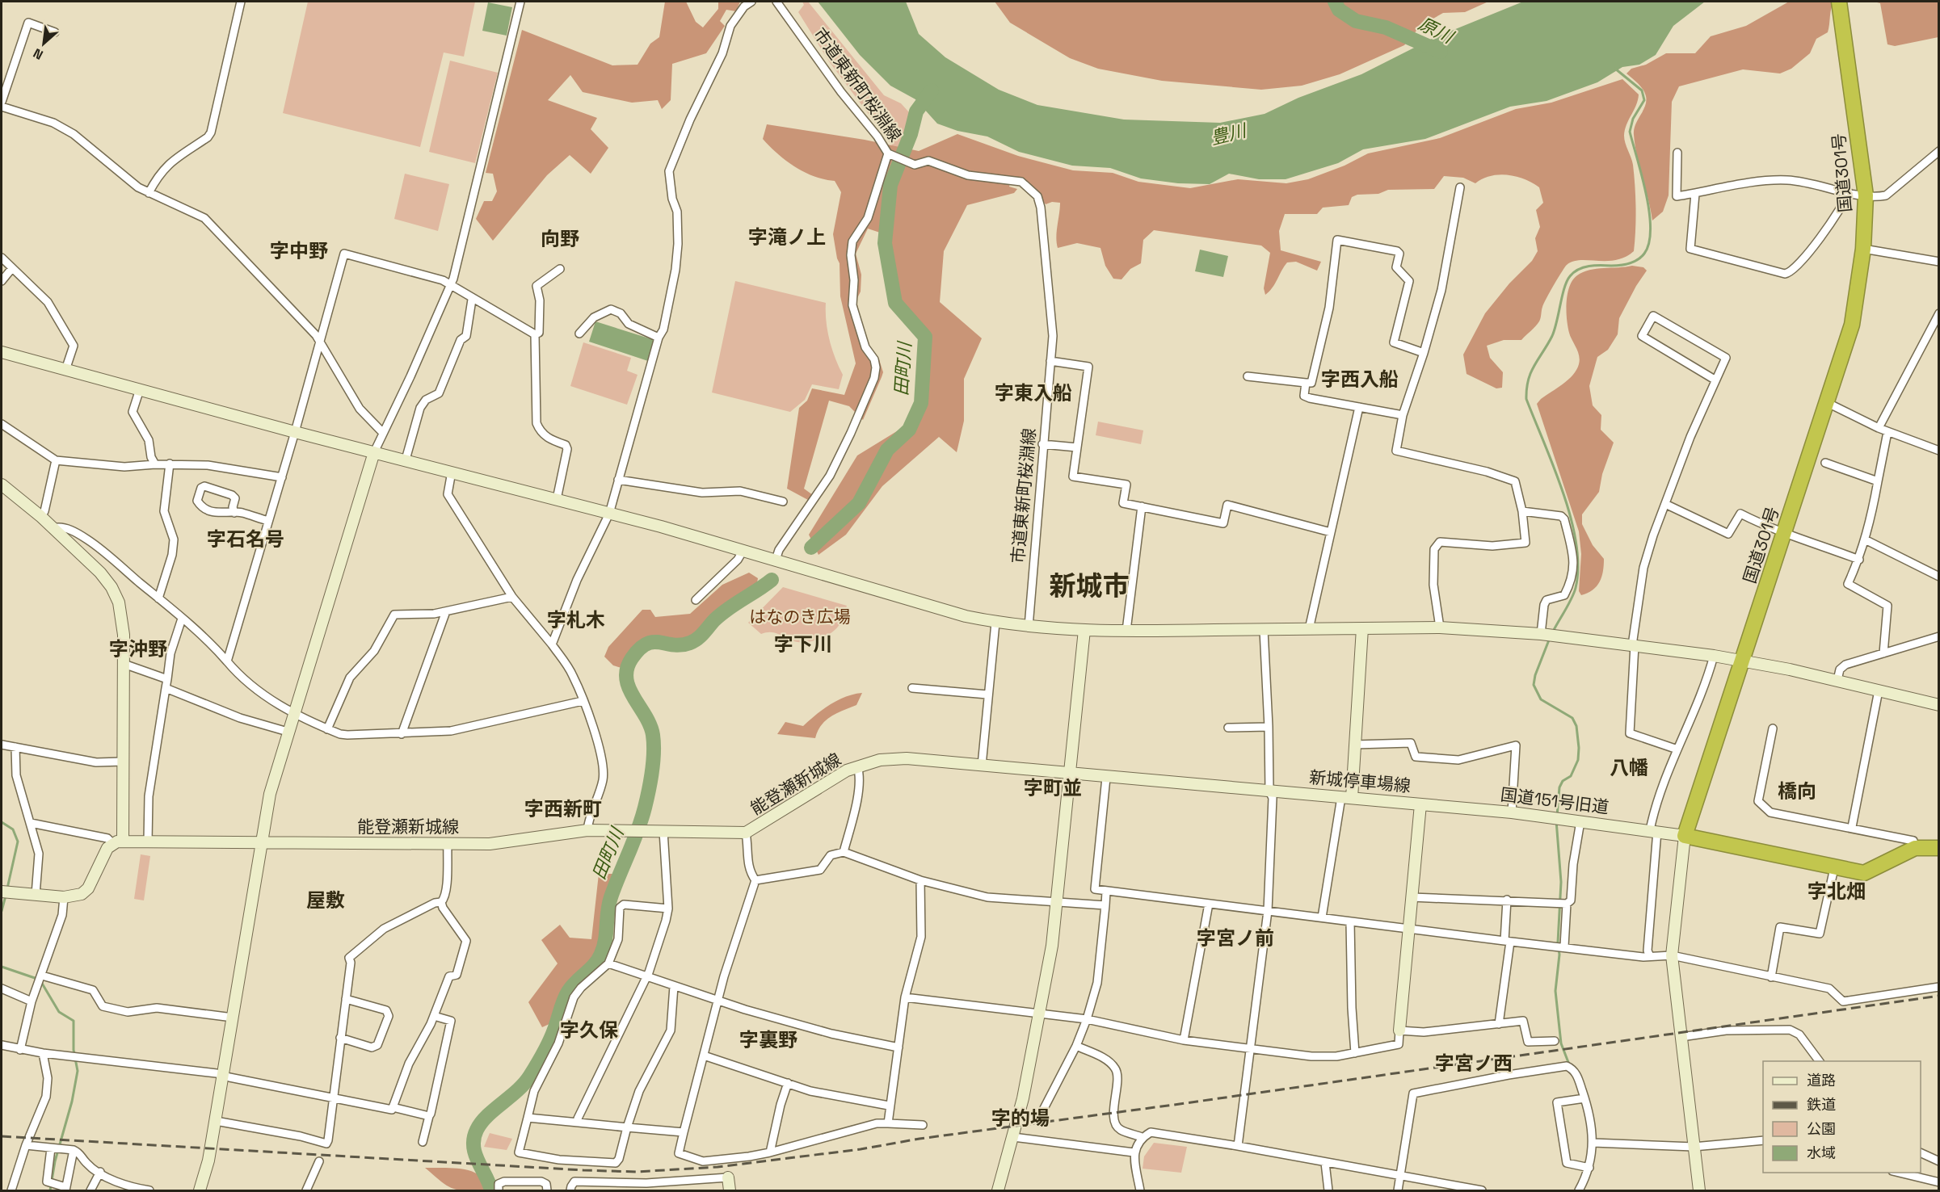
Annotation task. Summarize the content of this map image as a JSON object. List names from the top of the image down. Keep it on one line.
{"streets":{"highway":["国道301号"],"street":["市道東新町桜淵線","新城停車場線","能登瀬新城線","国道151号旧道"]},"crossings":[["国道301号","国道151号旧道"],["新城停車場線","能登瀬新城線"],["新城停車場線","国道151号旧道"]],"districts":["字滝ノ上","向野","字中野","字西入船","字東入船","字石名号","新城市","字札木","字下川","字沖野","八幡","字町並","橋向","字西新町","字北畑","屋敷","字宮ノ前","字久保","字裏野","字宮ノ西","字的場"],"water":["原川","豊川","田町川"],"parks":["はなのき広場"],"legend":["道路","鉄道","公園","水域"],"north":"bottom left"}
